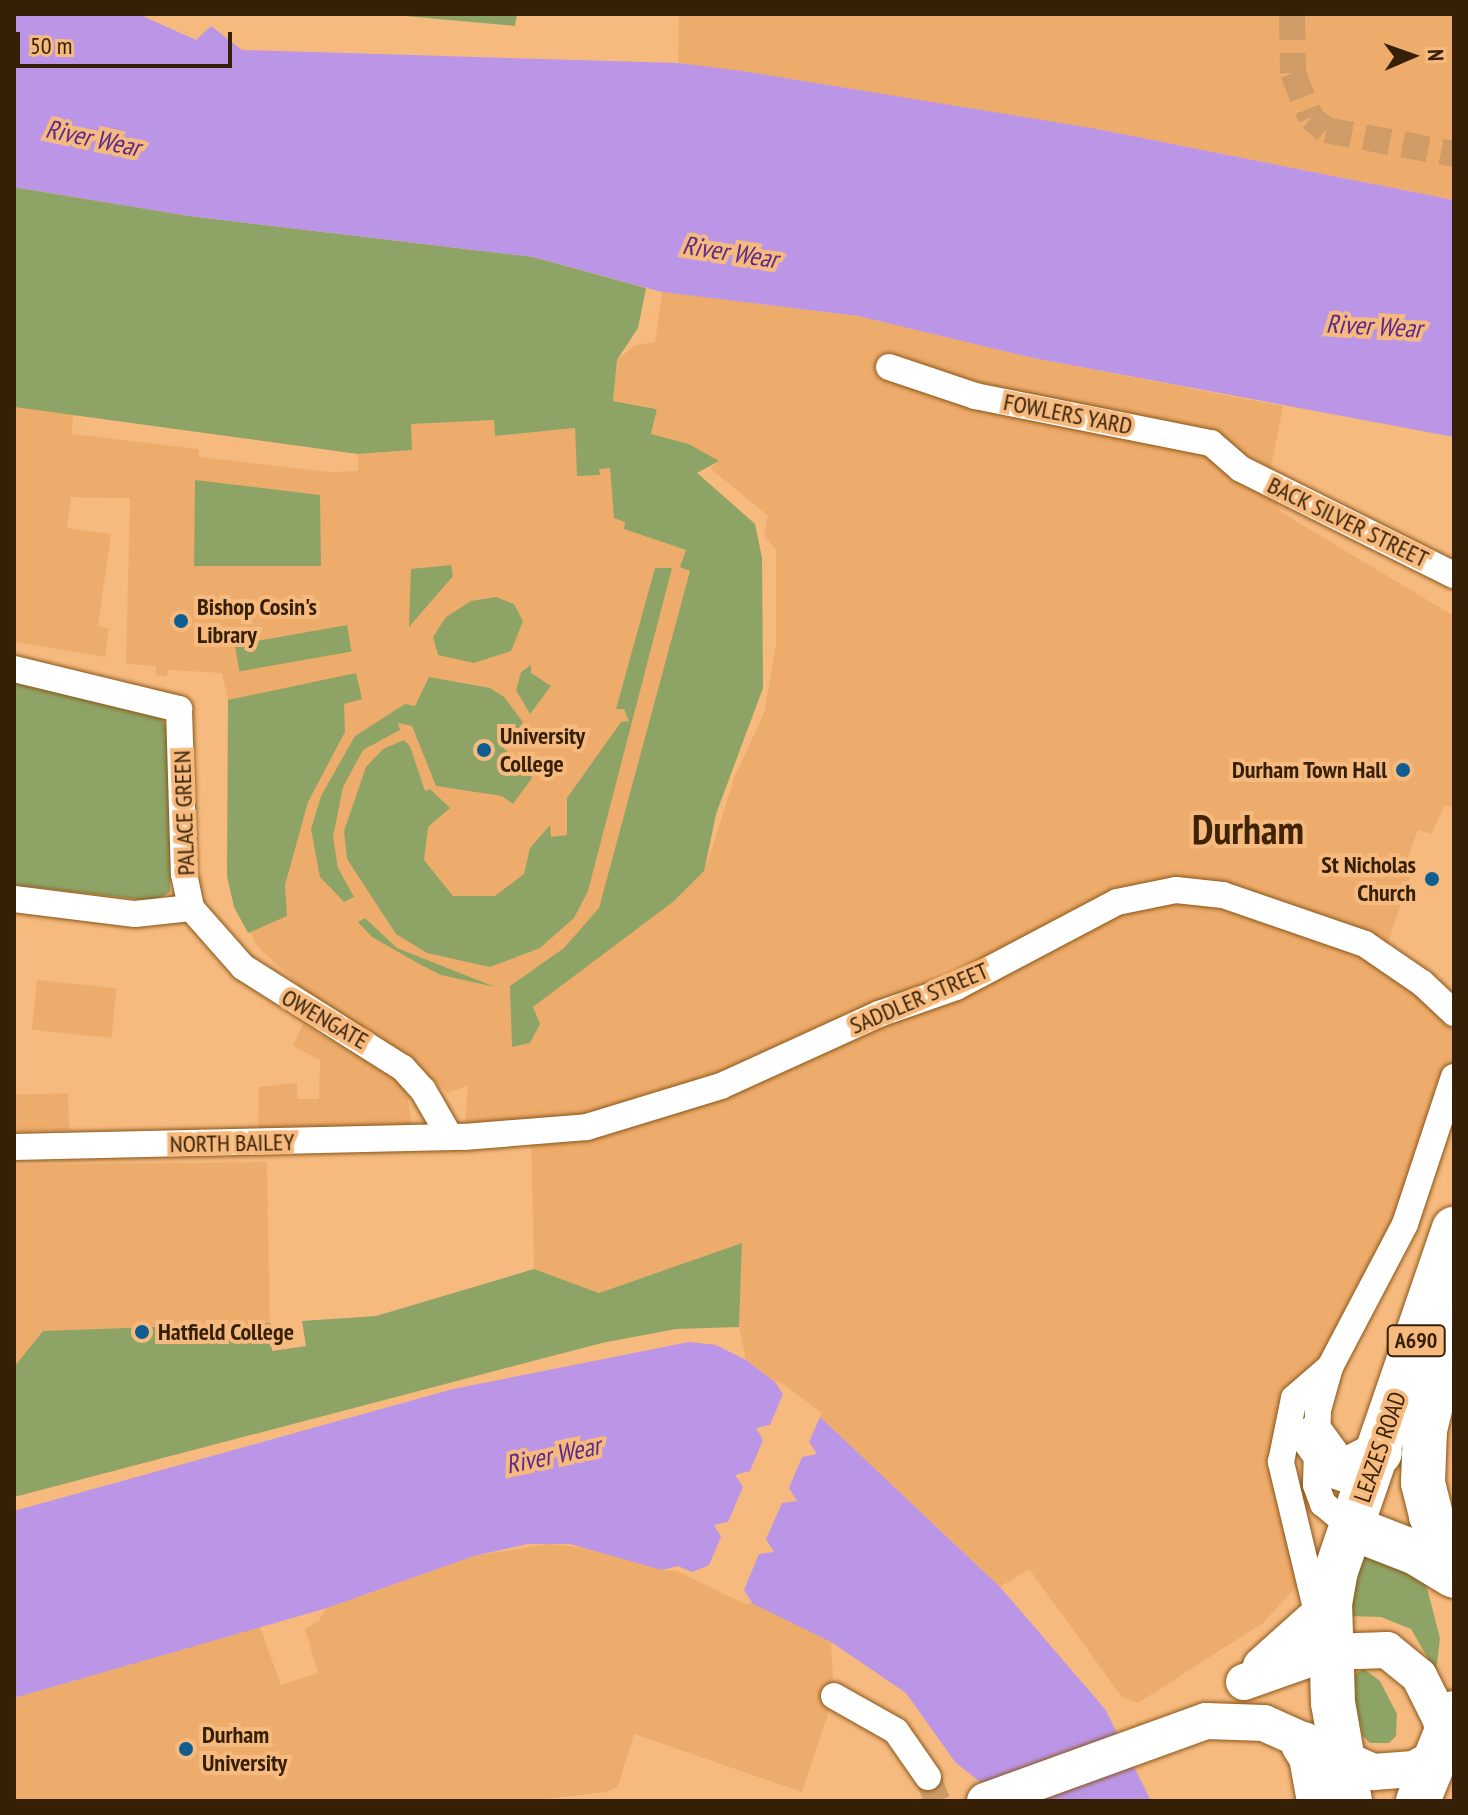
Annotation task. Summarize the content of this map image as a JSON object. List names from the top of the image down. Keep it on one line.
{"streets":{"highway":["A690","LEAZES ROAD"],"street":["FOWLERS YARD","BACK SILVER STREET","PALACE GREEN","SADDLER STREET","OWENGATE","NORTH BAILEY"]},"crossings":[["FOWLERS YARD","BACK SILVER STREET"],["PALACE GREEN","OWENGATE"],["SADDLER STREET","OWENGATE"],["SADDLER STREET","NORTH BAILEY"],["OWENGATE","NORTH BAILEY"],["A690","LEAZES ROAD"]],"districts":["Durham"],"water":["River Wear"],"places":["Bishop Cosin's Library","University College","Durham Town Hall","St Nicholas Church","Hatfield College","Durham University"],"scale_bar":"50 m","north":"right"}
